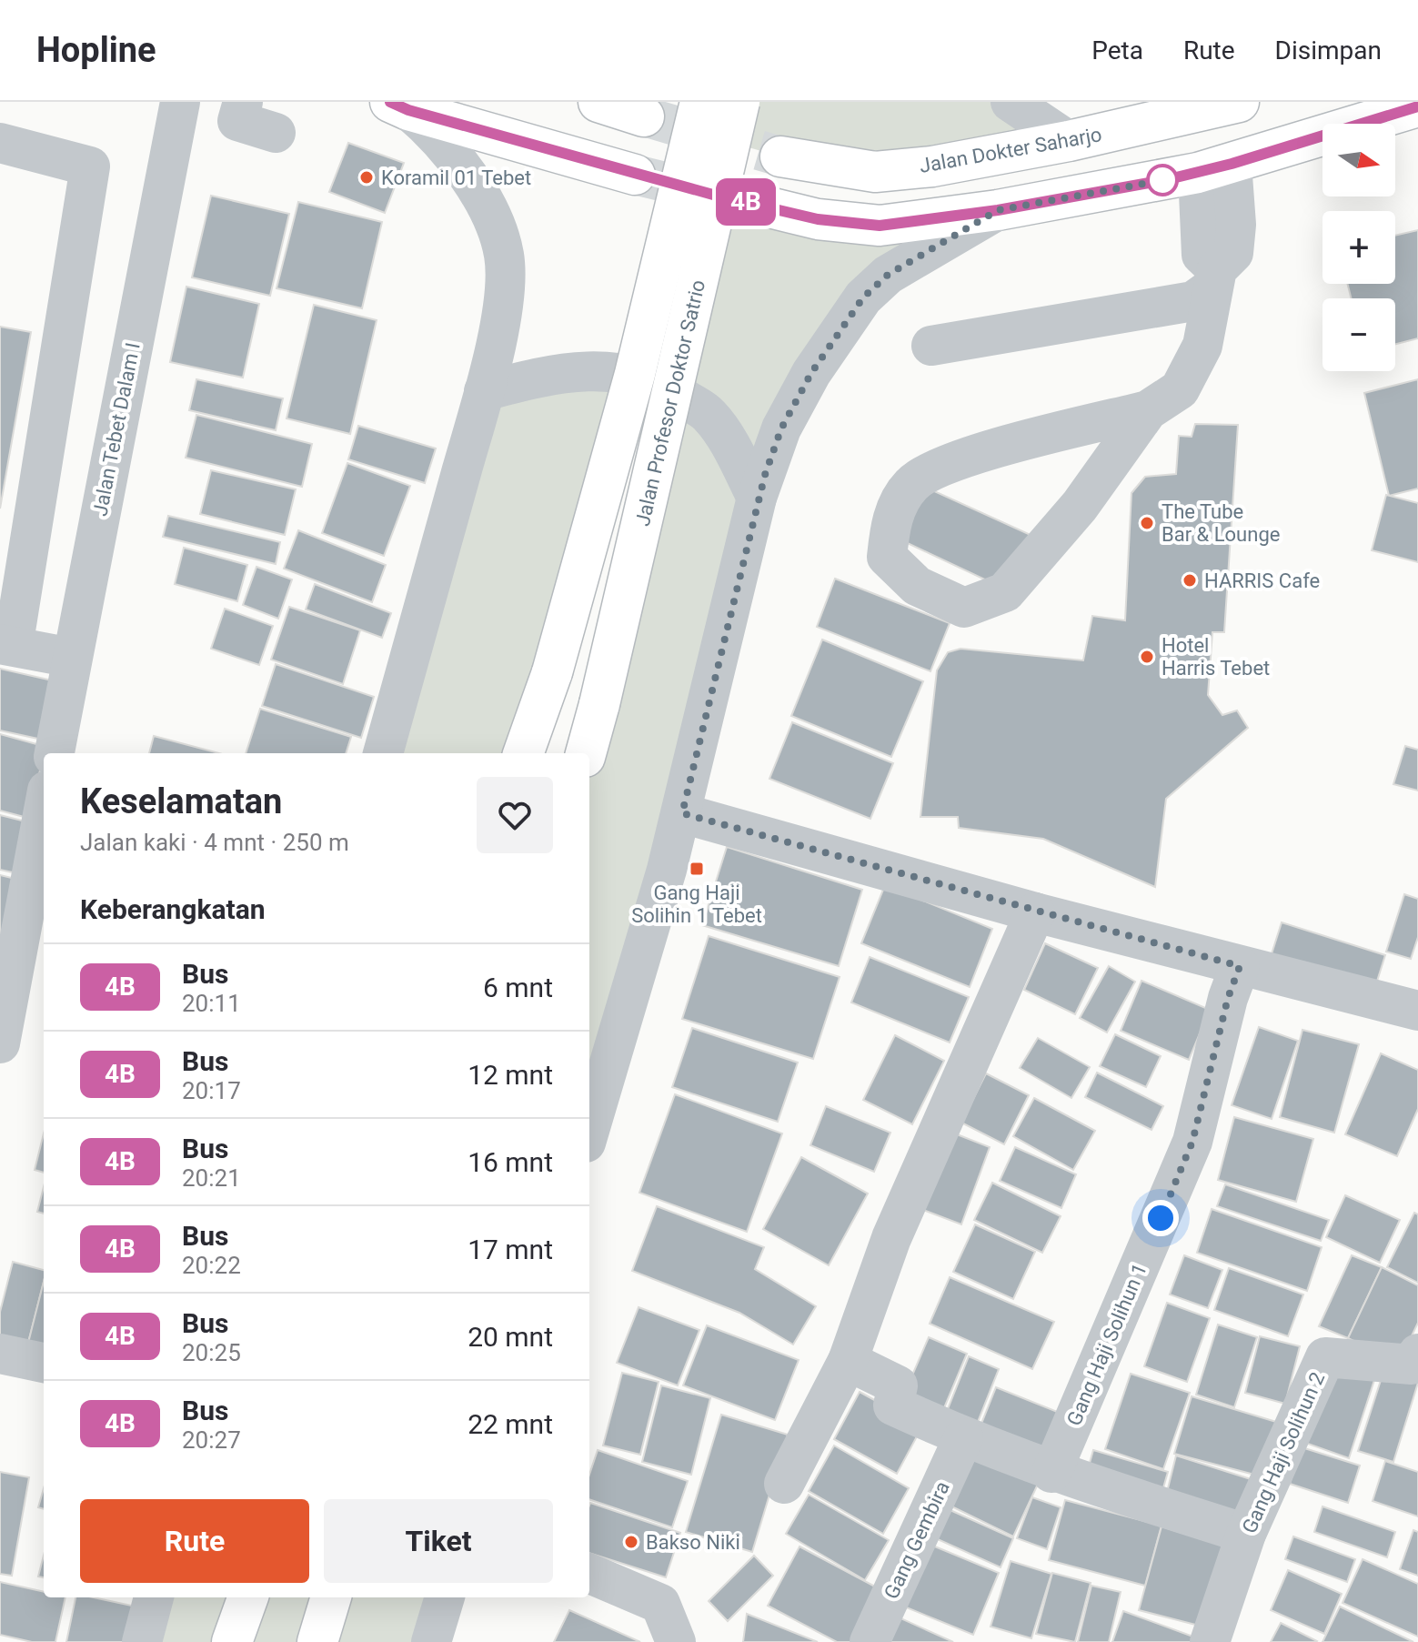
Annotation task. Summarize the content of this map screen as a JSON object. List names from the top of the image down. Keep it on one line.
{"streets":{"main road":["Jalan Dokter Saharjo","Jalan Profesor Doktor Satrio"],"street":["Jalan Tebet Dalam I","Gang Haji Solihun 1","Gang Haji Solihun 2","Gang Gembira"]},"places":{"other":["Koramil 01 Tebet","The Tube Bar & Lounge","HARRIS Cafe","Hotel Harris Tebet","Bakso Niki"],"transit":["Gang Haji Solihin 1 Tebet"]},"lines":["bus line 4B"],"north":"right","page":{"header":"Hopline","nav":["Peta","Rute","Disimpan"],"on_map":"4B","map_buttons":["+","−"],"heading":[["Keselamatan","Jalan kaki · 4 mnt · 250 m"],"Keberangkatan"],"list":[{"mark":"4B","name":"Bus","note":"20:11","value":"6 mnt"},{"mark":"4B","name":"Bus","note":"20:17","value":"12 mnt"},{"mark":"4B","name":"Bus","note":"20:21","value":"16 mnt"},{"mark":"4B","name":"Bus","note":"20:22","value":"17 mnt"},{"mark":"4B","name":"Bus","note":"20:25","value":"20 mnt"},{"mark":"4B","name":"Bus","note":"20:27","value":"22 mnt"}],"buttons":["Rute","Tiket"]}}
